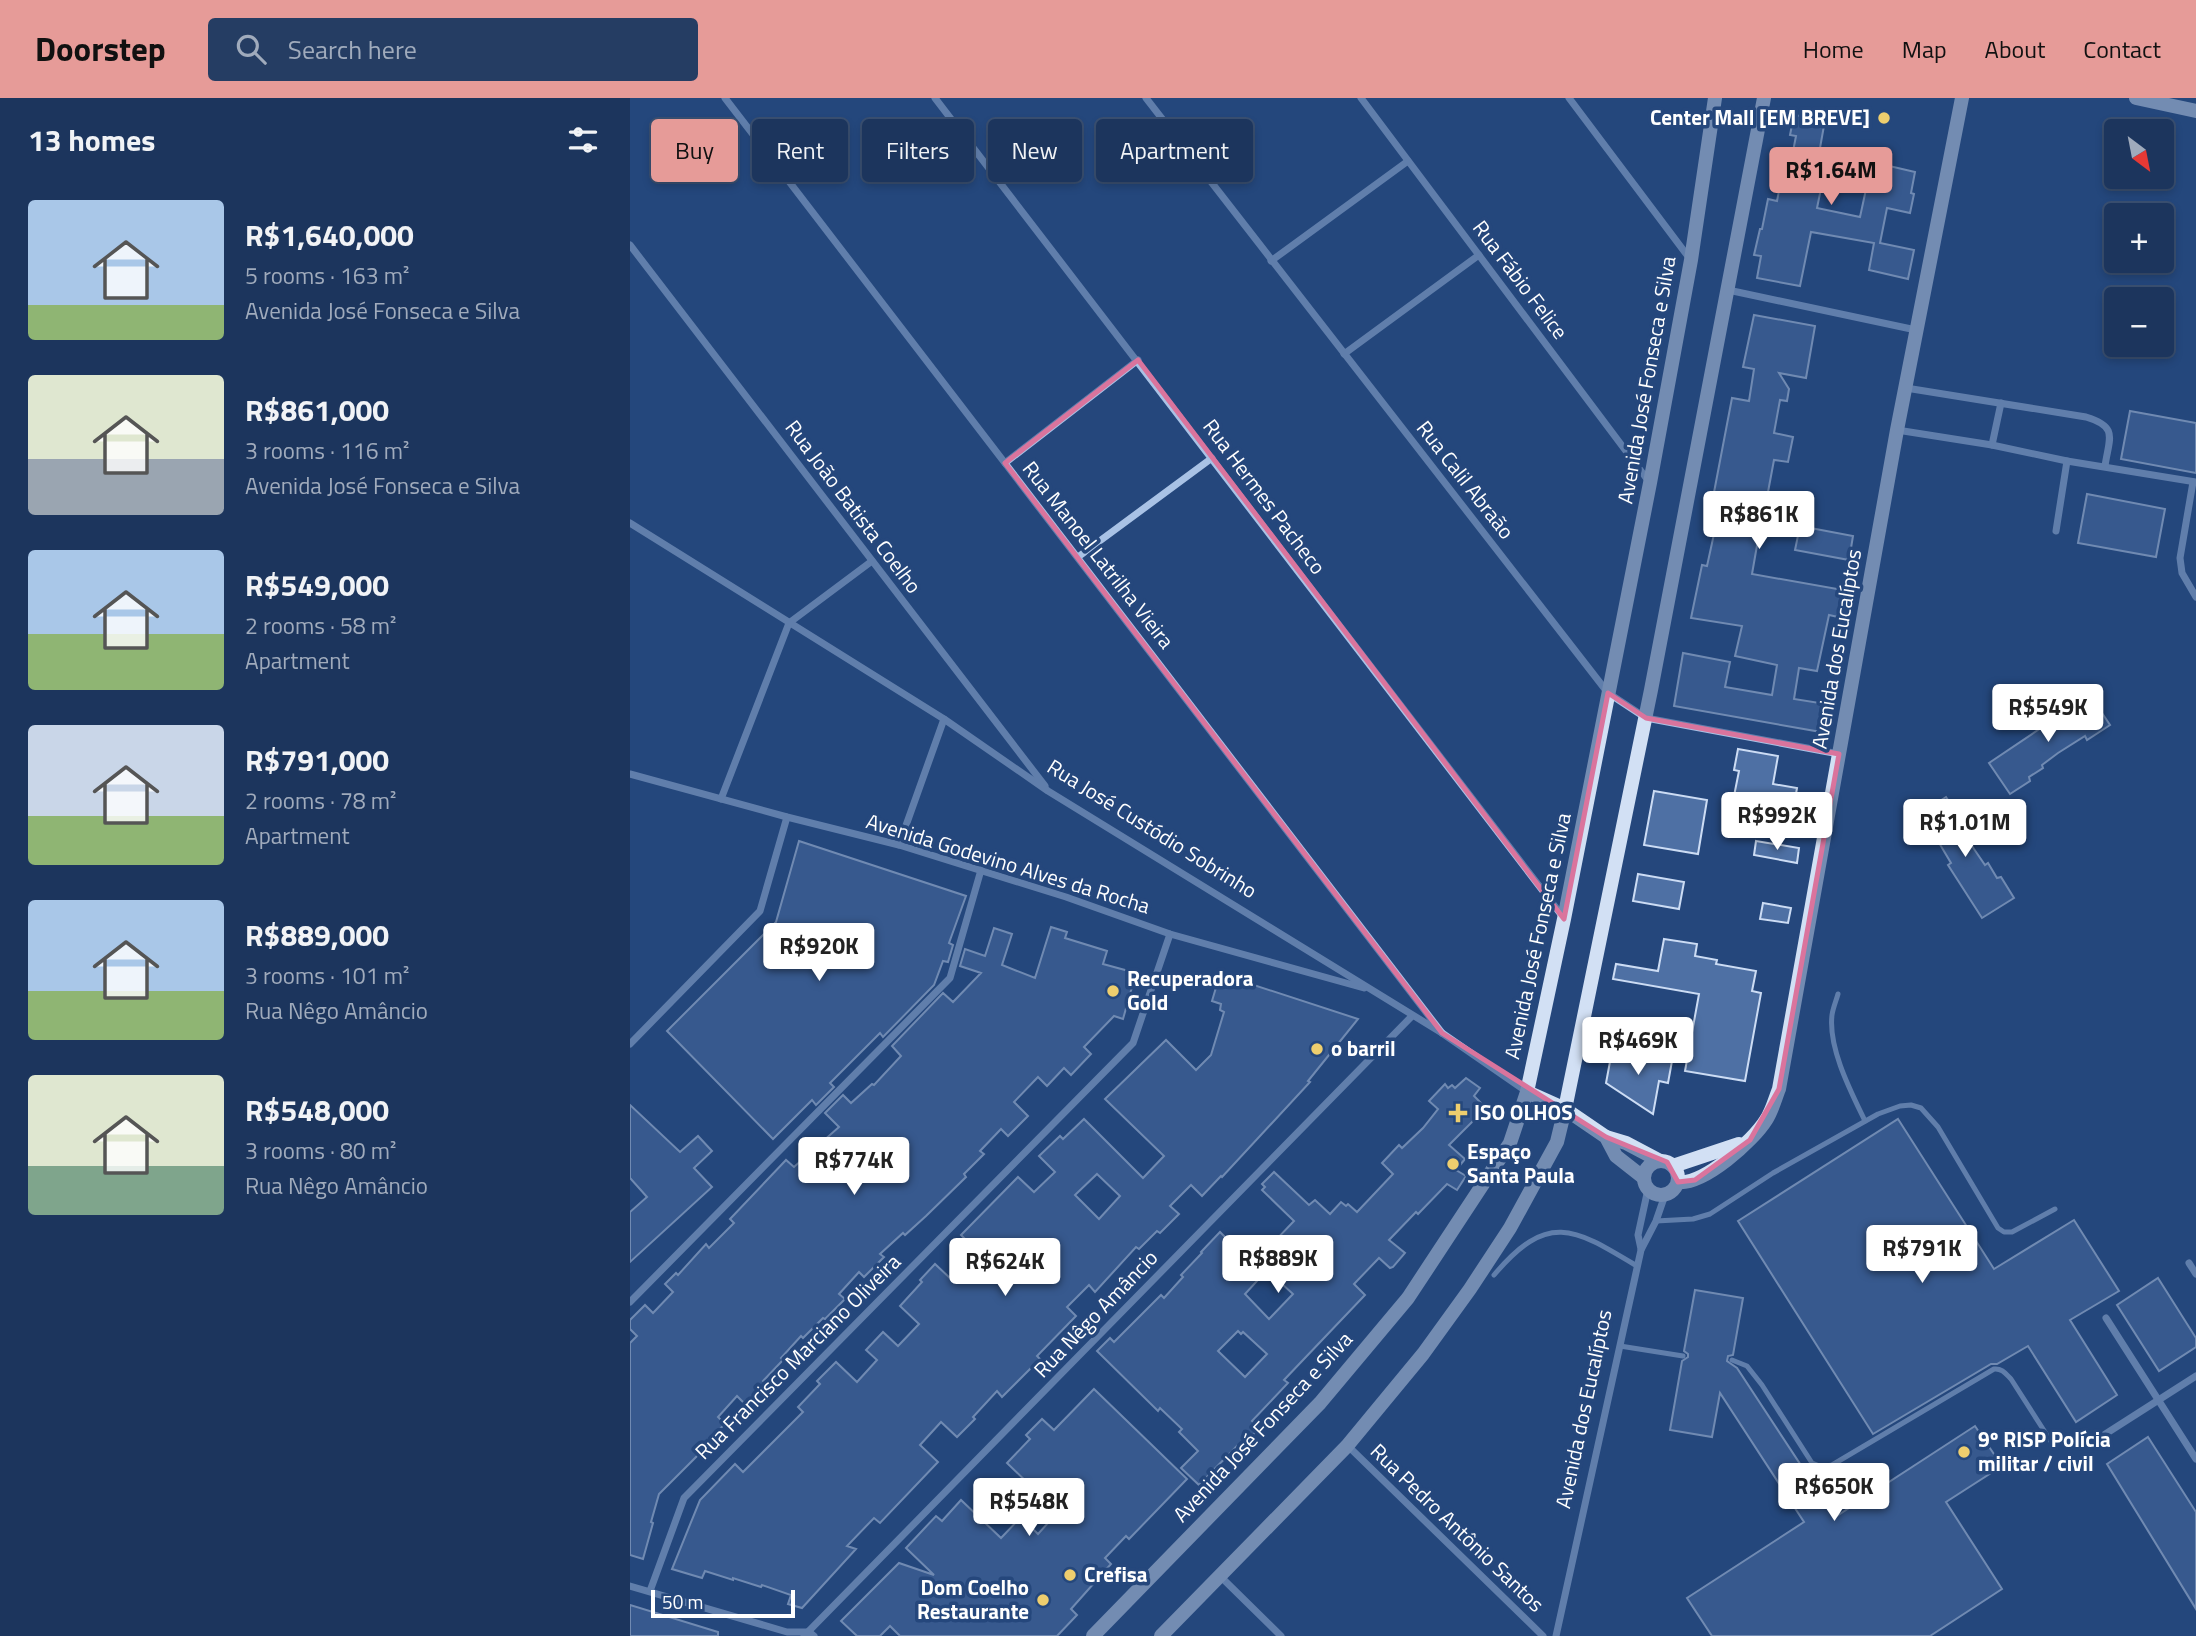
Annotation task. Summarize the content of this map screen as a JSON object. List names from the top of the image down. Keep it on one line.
{"streets":{"main road":["Avenida José Fonseca e Silva","Avenida dos Eucalíptos","Rua José Custódio Sobrinho"],"street":["Rua Fábio Felice","Rua Calil Abraão","Rua Hermes Pacheco","Rua João Batista Coelho","Rua Manoel Latrilha Vieira","Avenida Godevino Alves da Rocha","Rua Nêgo Amâncio","Rua Francisco Marciano Oliveira","Rua Pedro Antônio Santos"]},"crossings":[["Rua Fábio Felice","Avenida José Fonseca e Silva"],["Avenida José Fonseca e Silva","Rua Calil Abraão"],["Avenida José Fonseca e Silva","Rua Hermes Pacheco"],["Avenida José Fonseca e Silva","Rua José Custódio Sobrinho"],["Rua Calil Abraão","Avenida dos Eucalíptos"],["Rua João Batista Coelho","Rua José Custódio Sobrinho"],["Rua Manoel Latrilha Vieira","Rua José Custódio Sobrinho"],["Avenida dos Eucalíptos","Rua José Custódio Sobrinho"],["Rua José Custódio Sobrinho","Avenida Godevino Alves da Rocha"],["Rua José Custódio Sobrinho","Rua Nêgo Amâncio"],["Avenida Godevino Alves da Rocha","Rua Francisco Marciano Oliveira"]],"places":{"other":["Center Mall [EM BREVE]","Recuperadora Gold","o barril","Espaço Santa Paula","9º RISP Polícia militar / civil","Crefisa","Dom Coelho Restaurante"],"health":["ISO OLHOS"]},"scale_bar":"50 m","north":"bottom right","page":{"header":"Doorstep","search":"Search here","nav":["Home","Map","About","Contact"],"heading":"13 homes","map_buttons":["+","−"],"chip":["Buy","Rent","Filters","New","Apartment"],"price":["R$1.64M","R$861K","R$549K","R$992K","R$1.01M","R$920K","R$469K","R$774K","R$791K","R$889K","R$624K","R$650K","R$548K"],"list":[{"name":"R$1,640,000","note":"5 rooms · 163 m² · Avenida José Fonseca e Silva"},{"name":"R$861,000","note":"3 rooms · 116 m² · Avenida José Fonseca e Silva"},{"name":"R$549,000","note":"2 rooms · 58 m² · Apartment"},{"name":"R$791,000","note":"2 rooms · 78 m² · Apartment"},{"name":"R$889,000","note":"3 rooms · 101 m² · Rua Nêgo Amâncio"},{"name":"R$548,000","note":"3 rooms · 80 m² · Rua Nêgo Amâncio"}],"scale":"50 m"}}
